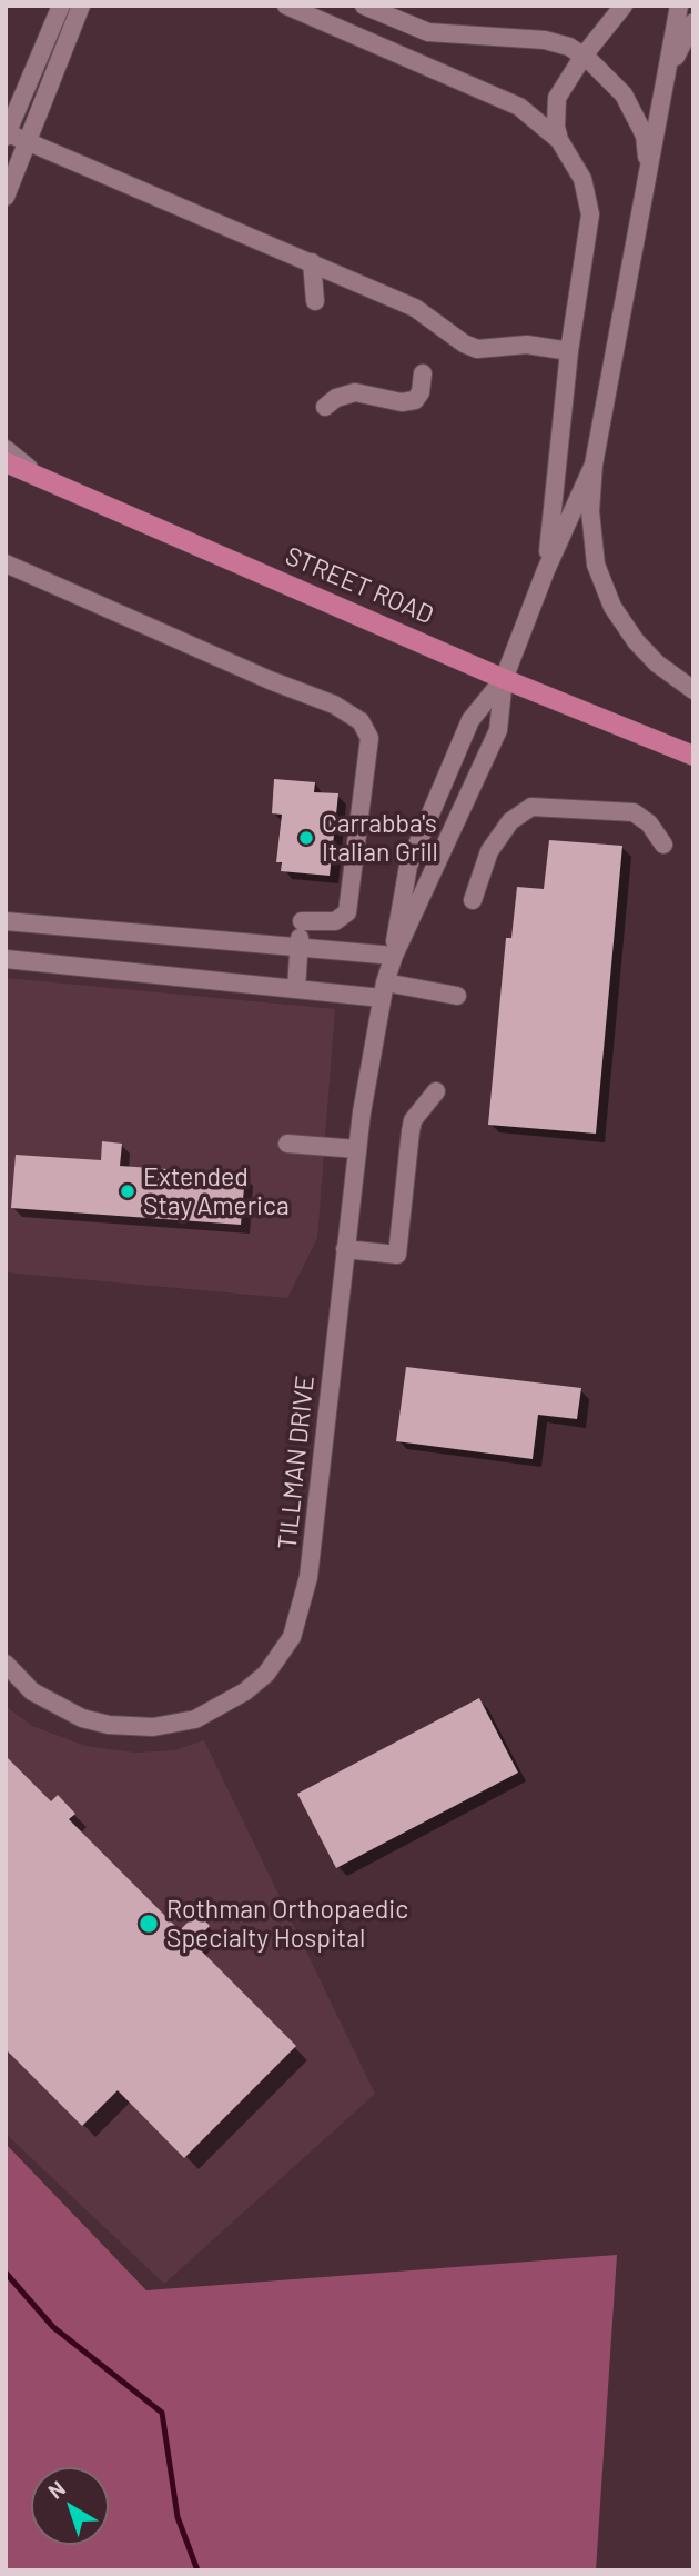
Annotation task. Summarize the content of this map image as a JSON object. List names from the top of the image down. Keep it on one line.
{"streets":{"main road":["STREET ROAD"],"street":["TILLMAN DRIVE"]},"crossings":[["STREET ROAD","TILLMAN DRIVE"]],"places":["Carrabba's Italian Grill","Extended Stay America","Rothman Orthopaedic Specialty Hospital"],"north":"top left"}
